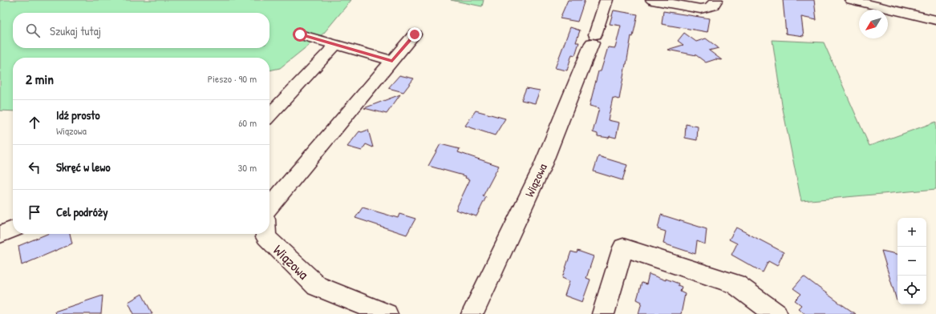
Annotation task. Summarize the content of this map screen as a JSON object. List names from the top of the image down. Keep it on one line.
{"streets":{"street":["Wiązowa"]},"north":"bottom left","page":{"search":"Szukaj tutaj","heading":["2 min","Pieszo · 90 m"],"list":[["Idź prosto","Wiązowa","60 m"],["Skręć w lewo","30 m"],"Cel podróży"],"map_buttons":["+","−"]}}
